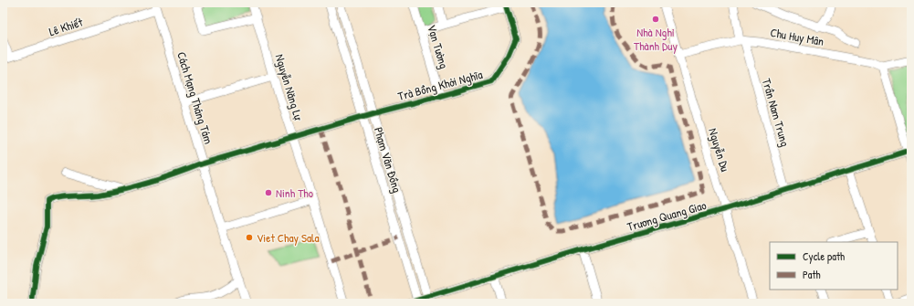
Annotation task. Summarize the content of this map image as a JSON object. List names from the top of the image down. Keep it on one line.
{"streets":{"street":["Lê Khiết","Chu Huy Mân","Vạn Tường","Trà Bồng Khởi Nghĩa","Nguyễn Năng Lự","Cách Mạng Tháng Tám","Trần Nam Trung","Nguyễn Du","Phạm Văn Đồng","Trương Quang Giao"]},"crossings":[["Lê Khiết","Cách Mạng Tháng Tám"],["Chu Huy Mân","Trần Nam Trung"],["Chu Huy Mân","Nguyễn Du"],["Vạn Tường","Trà Bồng Khởi Nghĩa"],["Trà Bồng Khởi Nghĩa","Phạm Văn Đồng"],["Trần Nam Trung","Trương Quang Giao"],["Nguyễn Du","Trương Quang Giao"],["Phạm Văn Đồng","Trương Quang Giao"]],"places":["Nhà Nghỉ Thành Duy","Ninh Tho","Viet Chay Sala"],"legend":["Cycle path","Path"]}
